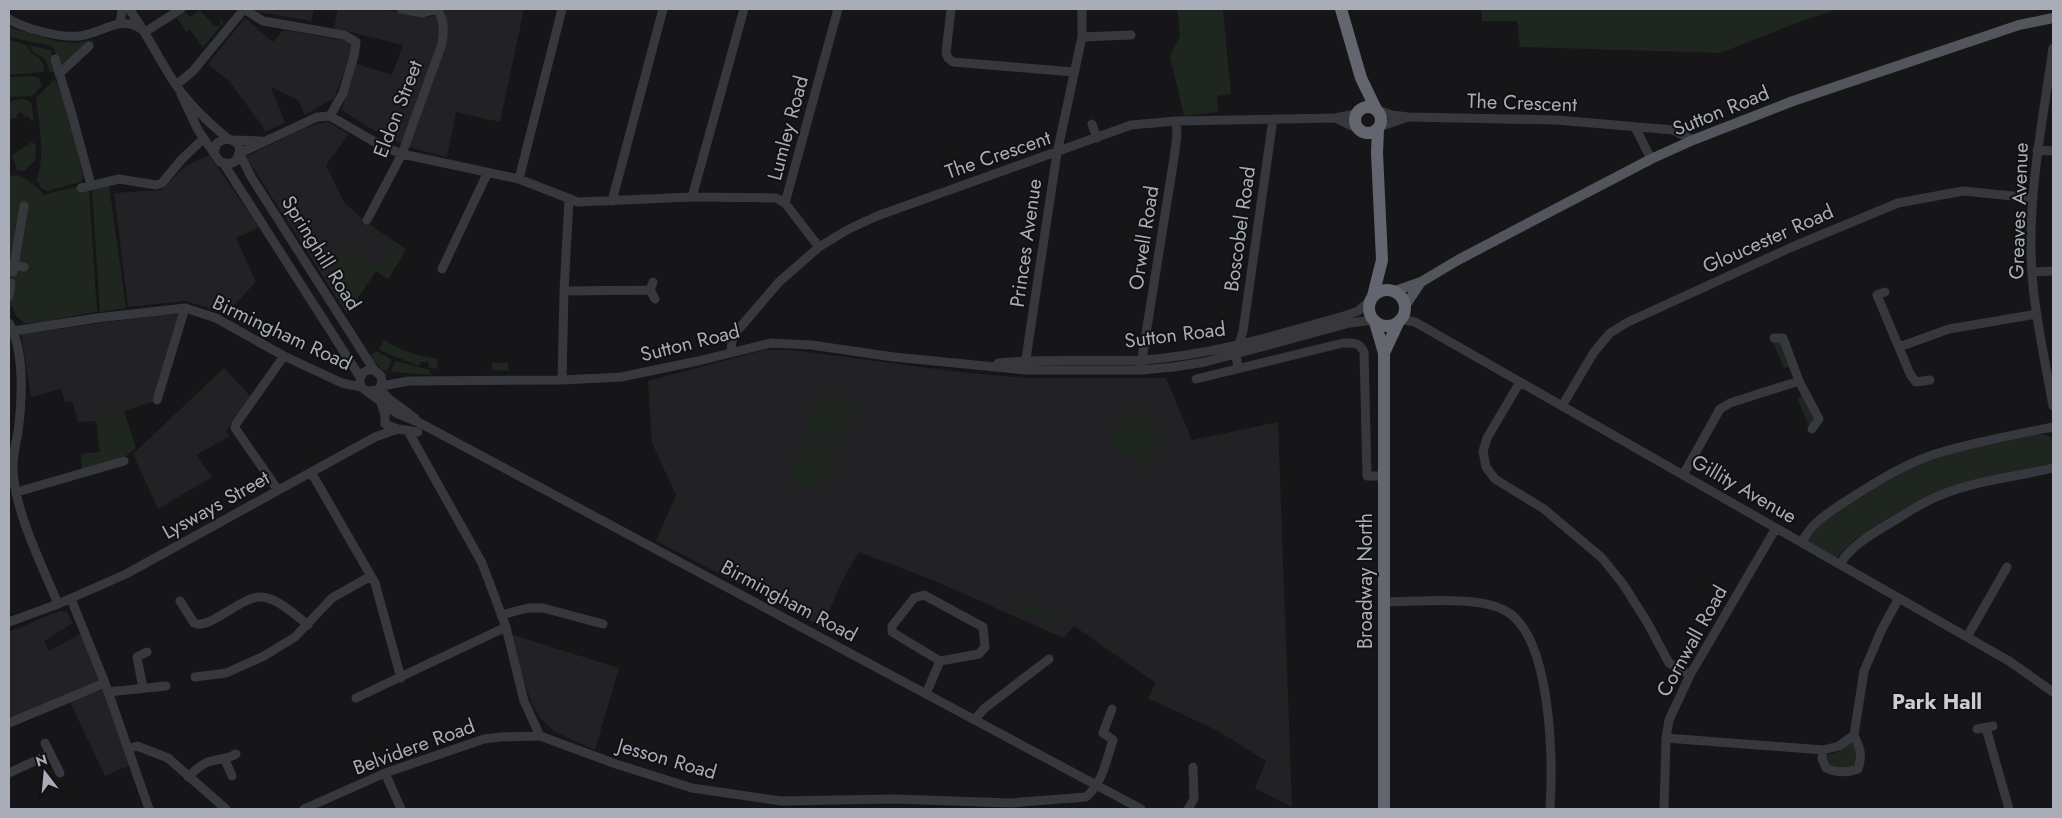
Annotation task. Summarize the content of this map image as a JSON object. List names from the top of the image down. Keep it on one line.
{"streets":{"highway":["Broadway North"],"main road":["Sutton Road"],"street":["The Crescent","Eldon Street","Lumley Road","Greaves Avenue","Boscobel Road","Orwell Road","Gloucester Road","Princes Avenue","Springhill Road","Birmingham Road","Gillity Avenue","Lysways Street","Cornwall Road","Belvidere Road","Jesson Road"]},"crossings":[["The Crescent","Sutton Road"],["The Crescent","Lumley Road"],["The Crescent","Boscobel Road"],["The Crescent","Orwell Road"],["The Crescent","Princes Avenue"],["Sutton Road","Boscobel Road"],["Sutton Road","Orwell Road"],["Sutton Road","Princes Avenue"],["Sutton Road","Springhill Road"],["Sutton Road","Birmingham Road"],["Sutton Road","Gillity Avenue"],["Sutton Road","Broadway North"],["Greaves Avenue","Gloucester Road"],["Gloucester Road","Gillity Avenue"],["Springhill Road","Birmingham Road"],["Birmingham Road","Jesson Road"],["Gillity Avenue","Broadway North"],["Gillity Avenue","Cornwall Road"],["Belvidere Road","Jesson Road"]],"districts":["Park Hall"],"north":"top"}
